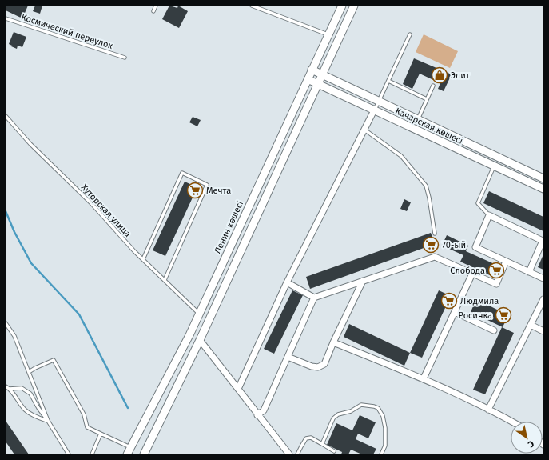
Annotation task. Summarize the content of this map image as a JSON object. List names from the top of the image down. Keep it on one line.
{"streets":{"main road":["Качарская көшесі","Ленин көшесі"],"lane":["Космический переулок","Хуторская улица"]},"crossings":[["Качарская көшесі","Ленин көшесі"],["Хуторская улица","Ленин көшесі"]],"places":{"shop":["Элит"],"supermarket":["Мечта","70-ый","Слобода","Людмила","Росинка"]},"north":"bottom right"}
